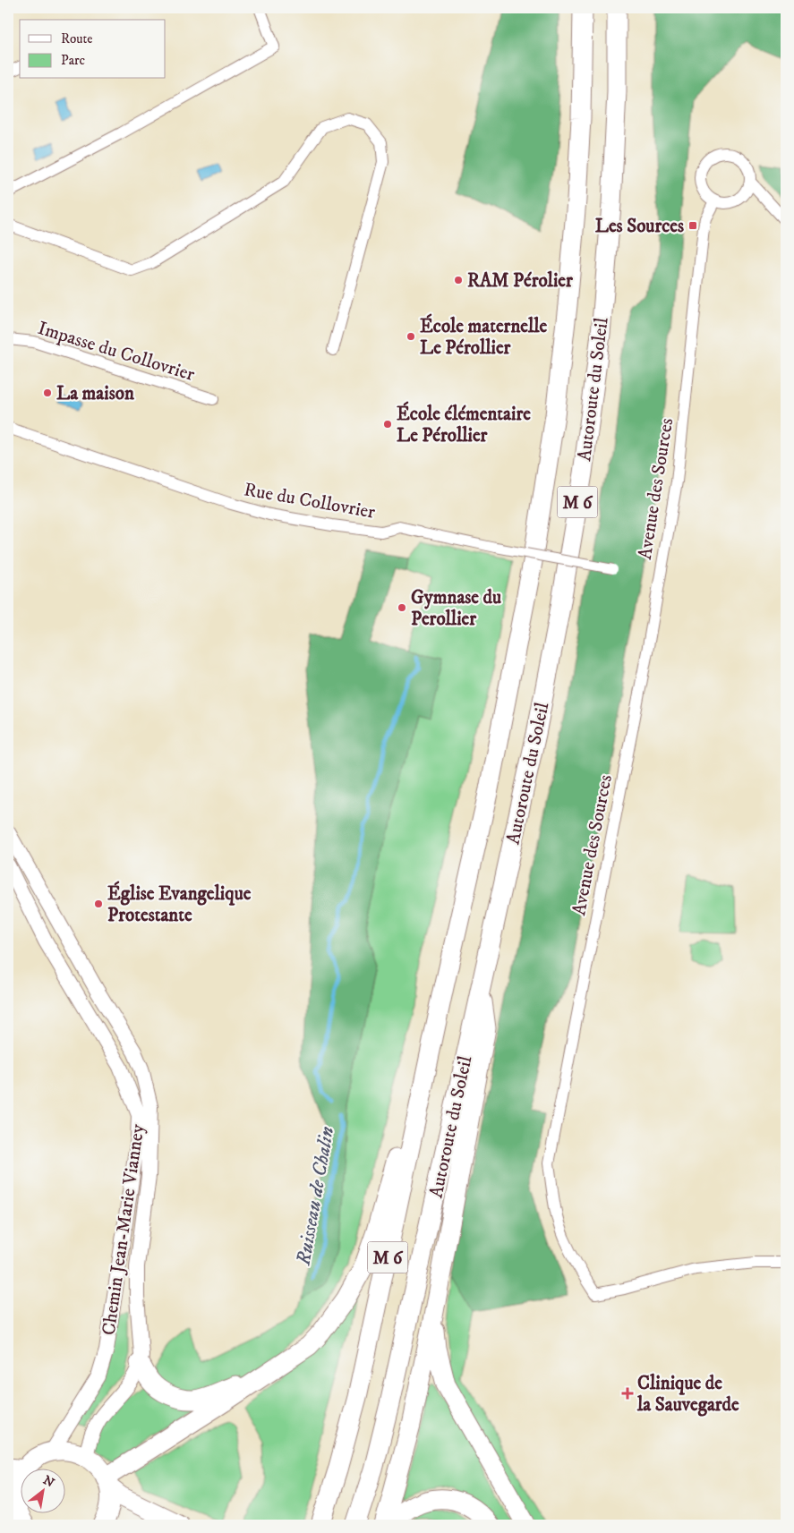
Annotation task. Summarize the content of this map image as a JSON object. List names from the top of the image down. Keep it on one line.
{"streets":{"main road":["Autoroute du Soleil","M 6"],"street":["Impasse du Collovrier","Avenue des Sources","Rue du Collovrier","Chemin Jean-Marie Vianney"]},"water":["Ruisseau de Chalin"],"places":{"transit":["Les Sources"],"other":["RAM Pérolier","École maternelle Le Pérollier","La maison","École élémentaire Le Pérollier","Gymnase du Perollier","Église Evangelique Protestante"],"health":["Clinique de la Sauvegarde"]},"legend":["Route","Parc"],"north":"top right"}
